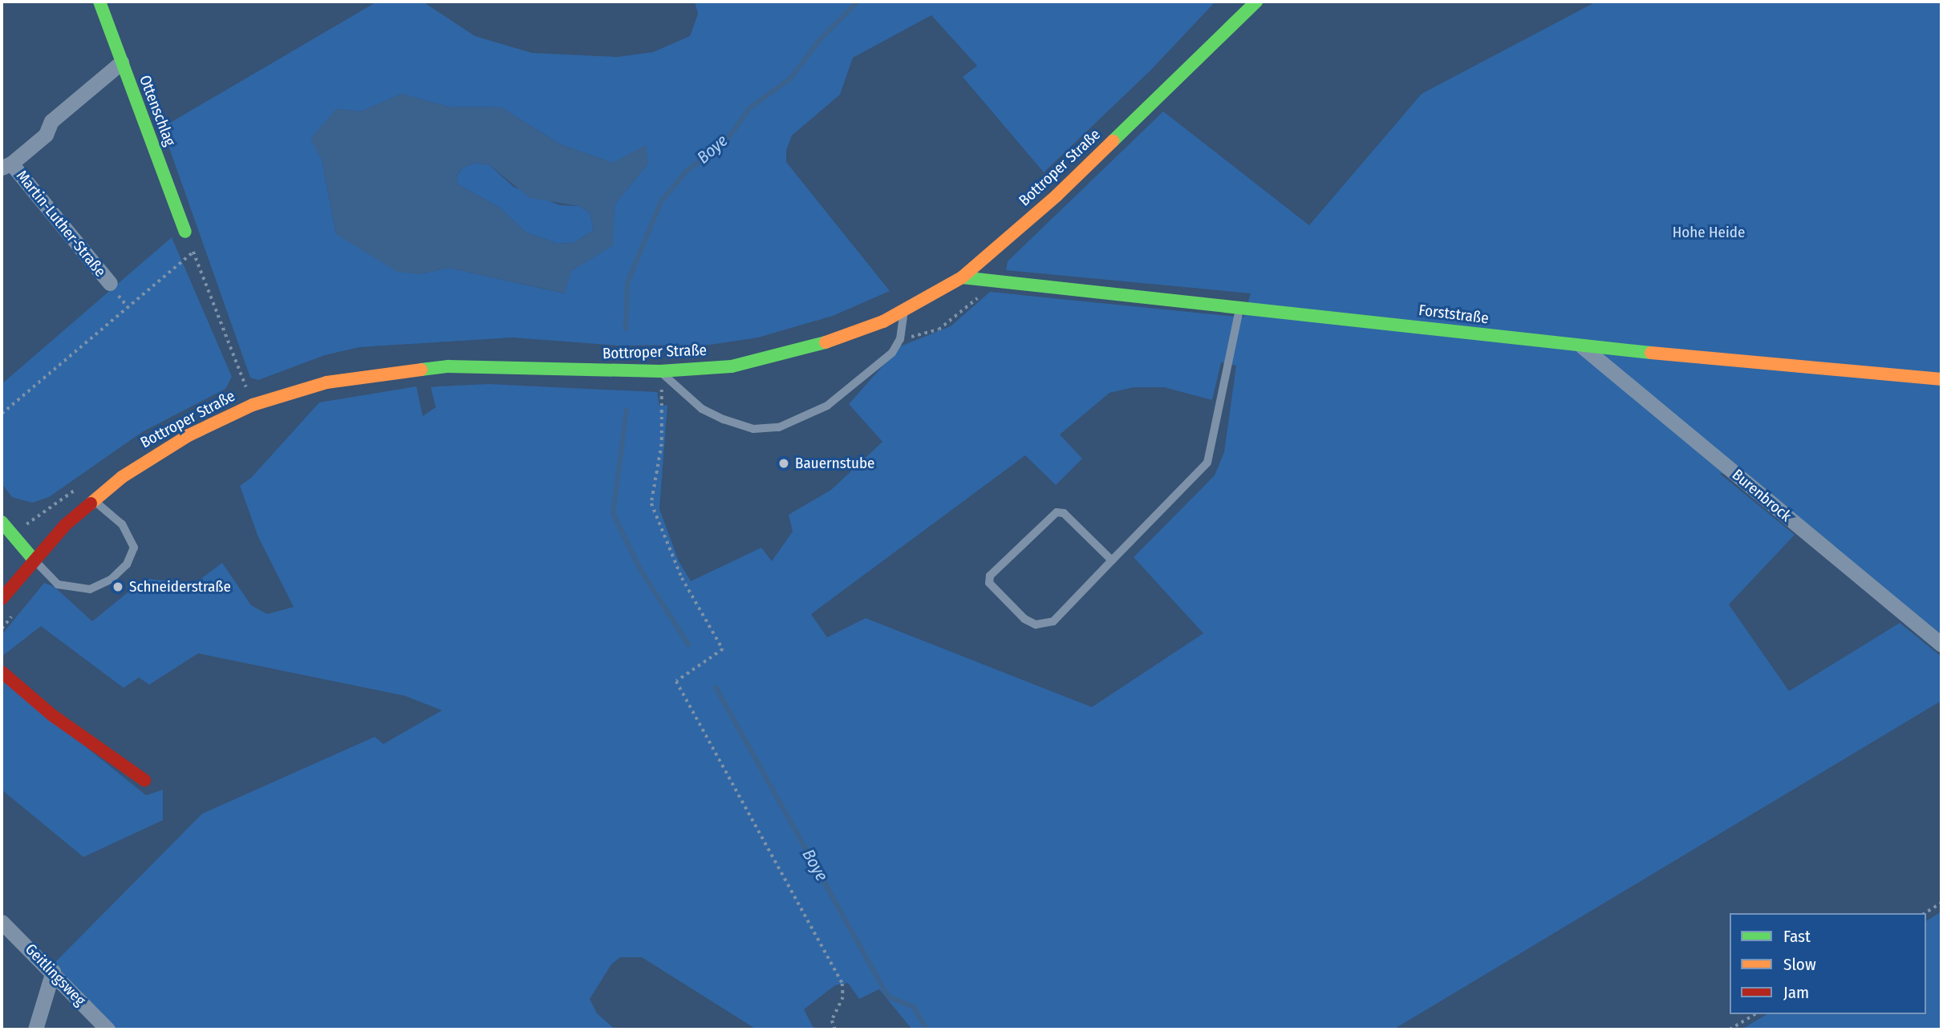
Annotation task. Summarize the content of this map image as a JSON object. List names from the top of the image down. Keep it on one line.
{"streets":{"street":["Ottenschlag","Bottroper Straße","Martin-Luther-Straße","Forststraße","Burenbrock","Geitlingsweg"]},"crossings":[["Ottenschlag","Martin-Luther-Straße"],["Bottroper Straße","Forststraße"],["Forststraße","Burenbrock"]],"water":["Boye"],"parks":["Hohe Heide"],"places":["Bauernstube","Schneiderstraße"],"legend":["Fast","Slow","Jam"]}
